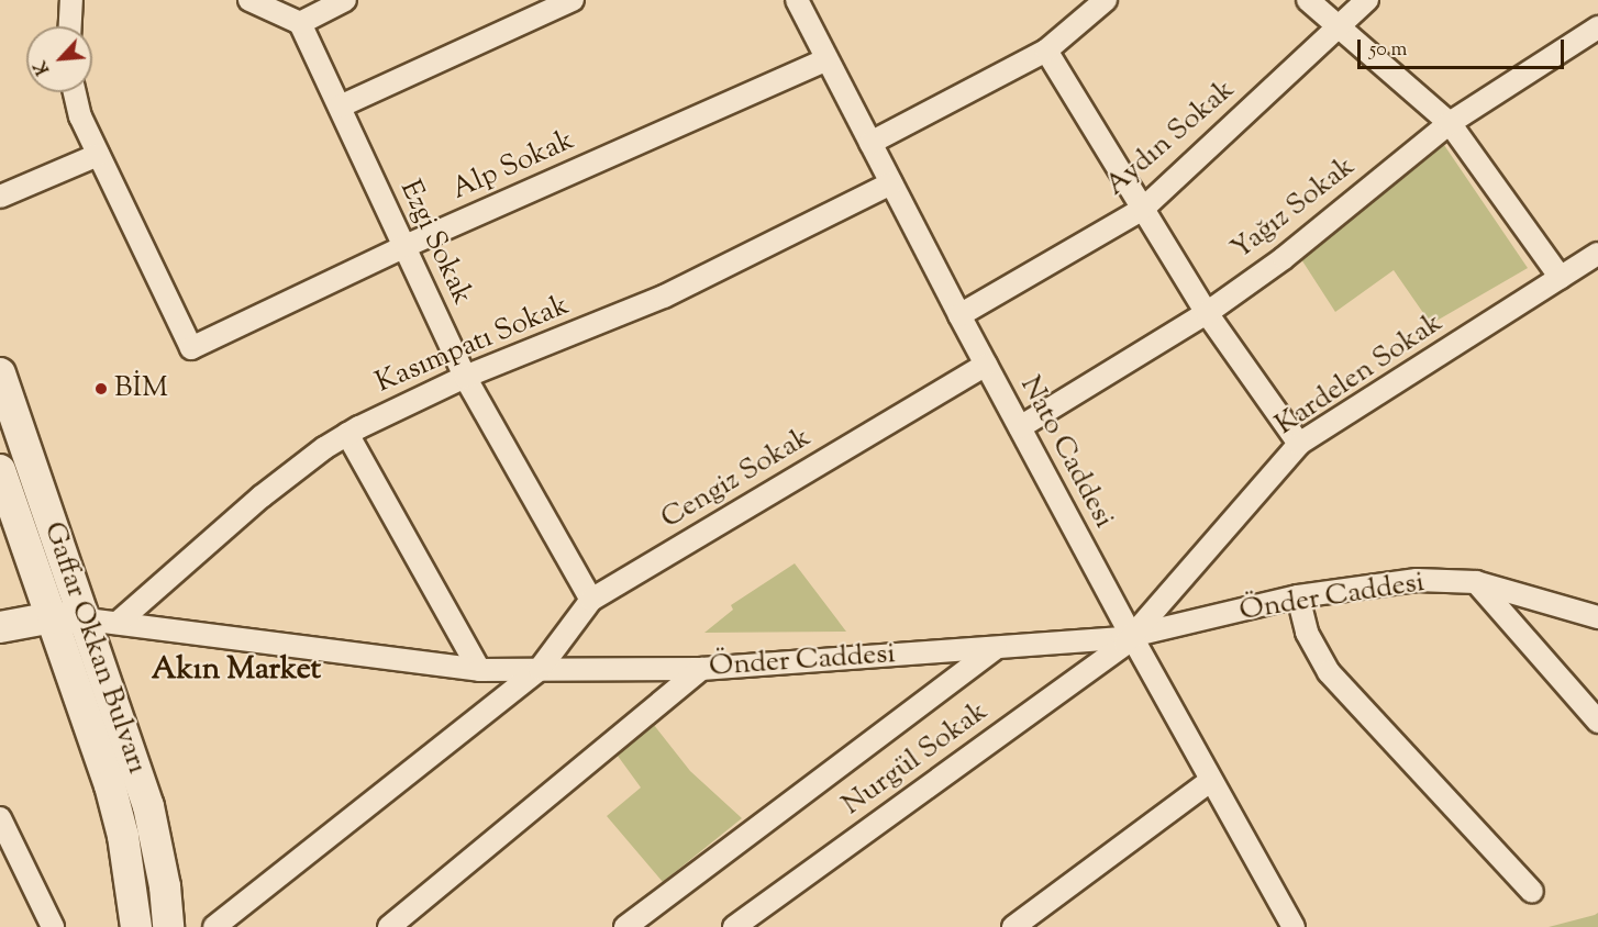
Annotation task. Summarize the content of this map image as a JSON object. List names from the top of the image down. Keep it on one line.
{"streets":{"main road":["Önder Caddesi","Gaffar Okkan Bulvarı"],"street":["Aydın Sokak","Alp Sokak","Yağız Sokak","Ezgi Sokak","Kasımpatı Sokak","Kardelen Sokak","Nato Caddesi","Cengiz Sokak","Nurgül Sokak"]},"crossings":[["Aydın Sokak","Nato Caddesi"],["Alp Sokak","Ezgi Sokak"],["Alp Sokak","Nato Caddesi"],["Yağız Sokak","Nato Caddesi"],["Ezgi Sokak","Kasımpatı Sokak"],["Ezgi Sokak","Cengiz Sokak"],["Kasımpatı Sokak","Nato Caddesi"],["Kasımpatı Sokak","Önder Caddesi"],["Kardelen Sokak","Nato Caddesi"],["Kardelen Sokak","Önder Caddesi"],["Kardelen Sokak","Nurgül Sokak"],["Nato Caddesi","Cengiz Sokak"],["Nato Caddesi","Önder Caddesi"],["Nato Caddesi","Nurgül Sokak"],["Cengiz Sokak","Önder Caddesi"],["Önder Caddesi","Gaffar Okkan Bulvarı"],["Önder Caddesi","Nurgül Sokak"]],"districts":["Akın Market"],"places":["BİM"],"scale_bar":"50 m","north":"bottom left"}
